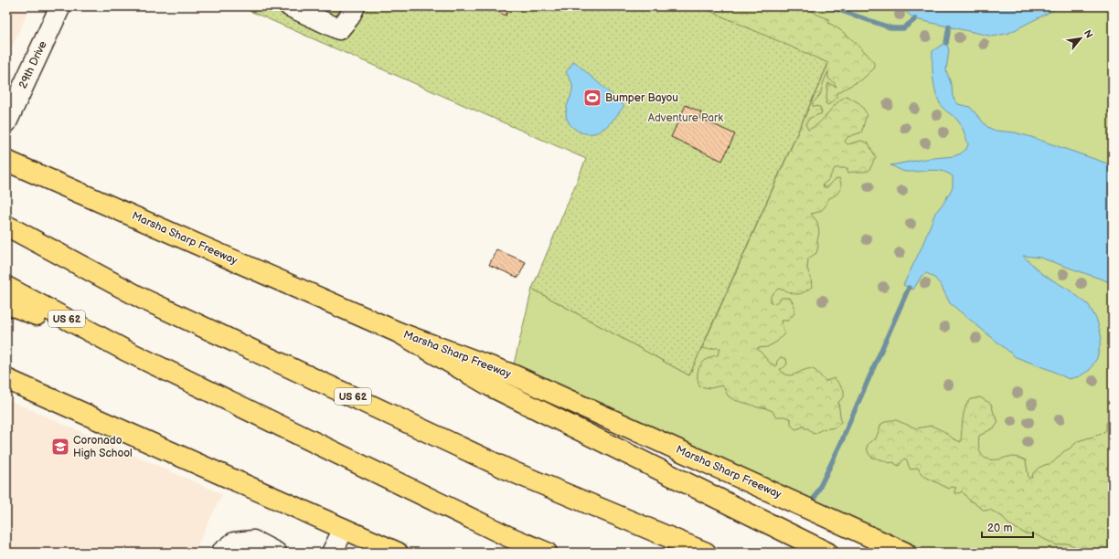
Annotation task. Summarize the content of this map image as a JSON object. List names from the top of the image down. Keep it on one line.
{"streets":{"main road":["Marsha Sharp Freeway","US 62"],"street":["29th Drive"]},"parks":["Adventure Park"],"places":{"sports":["Bumper Bayou"],"school or university":["Coronado High School"]},"scale_bar":"20 m","north":"top right"}
